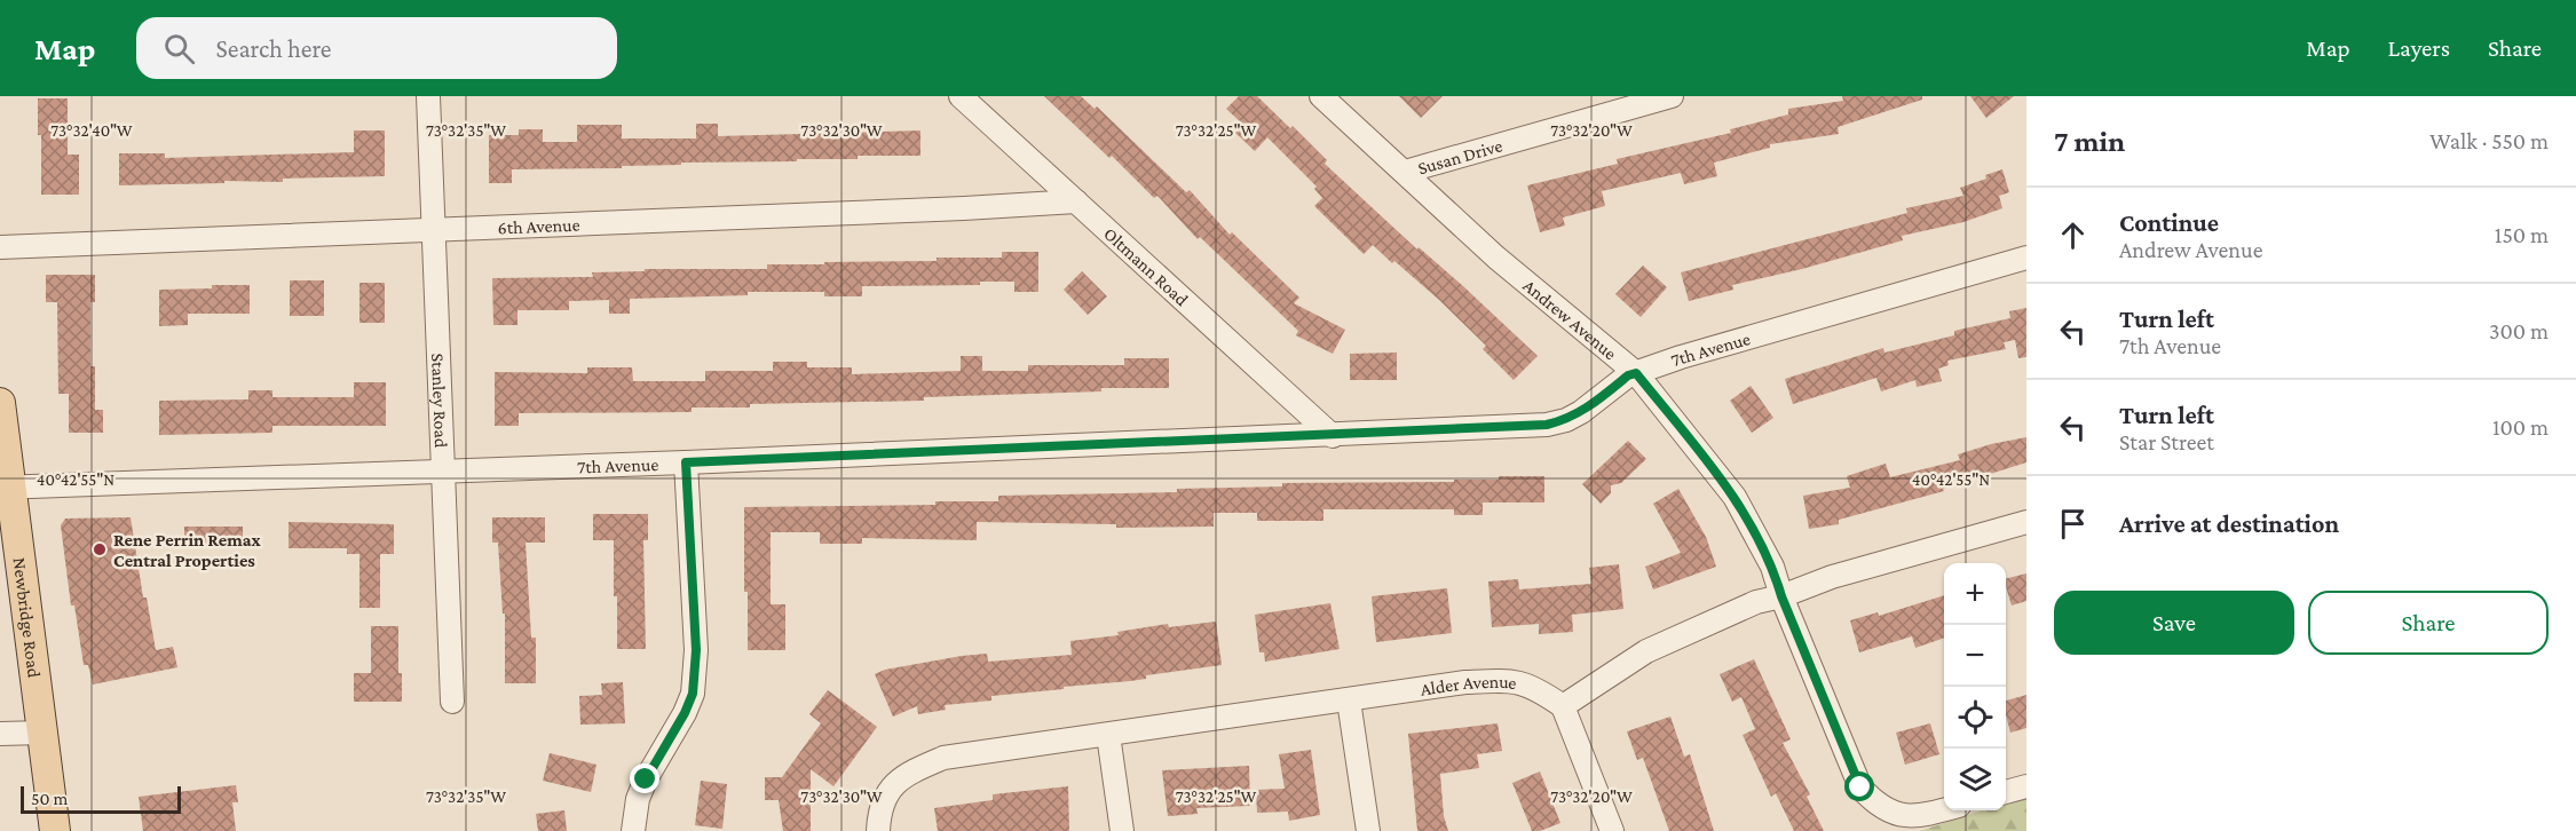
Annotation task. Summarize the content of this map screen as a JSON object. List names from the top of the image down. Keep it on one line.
{"streets":{"main road":["Newbridge Road"],"street":["Susan Drive","6th Avenue","Oltmann Road","Andrew Avenue","7th Avenue","Stanley Road","Alder Avenue"]},"crossings":[["Susan Drive","Andrew Avenue"],["6th Avenue","Oltmann Road"],["6th Avenue","Stanley Road"],["Oltmann Road","7th Avenue"],["Andrew Avenue","7th Avenue"],["7th Avenue","Stanley Road"],["7th Avenue","Newbridge Road"]],"places":["Rene Perrin Remax Central Properties"],"scale_bar":"50 m","page":{"header":"Map","search":"Search here","nav":["Map","Layers","Share"],"heading":["7 min","Walk · 550 m"],"list":[["Continue","Andrew Avenue","150 m"],["Turn left","7th Avenue","300 m"],["Turn left","Star Street","100 m"],"Arrive at destination"],"map_buttons":["+","−"],"buttons":["Save","Share"],"scale":"50 m"},"coordinates":["73°32'40\"W","73°32'35\"W","73°32'30\"W","73°32'25\"W","73°32'20\"W","40°42'55\"N"]}
